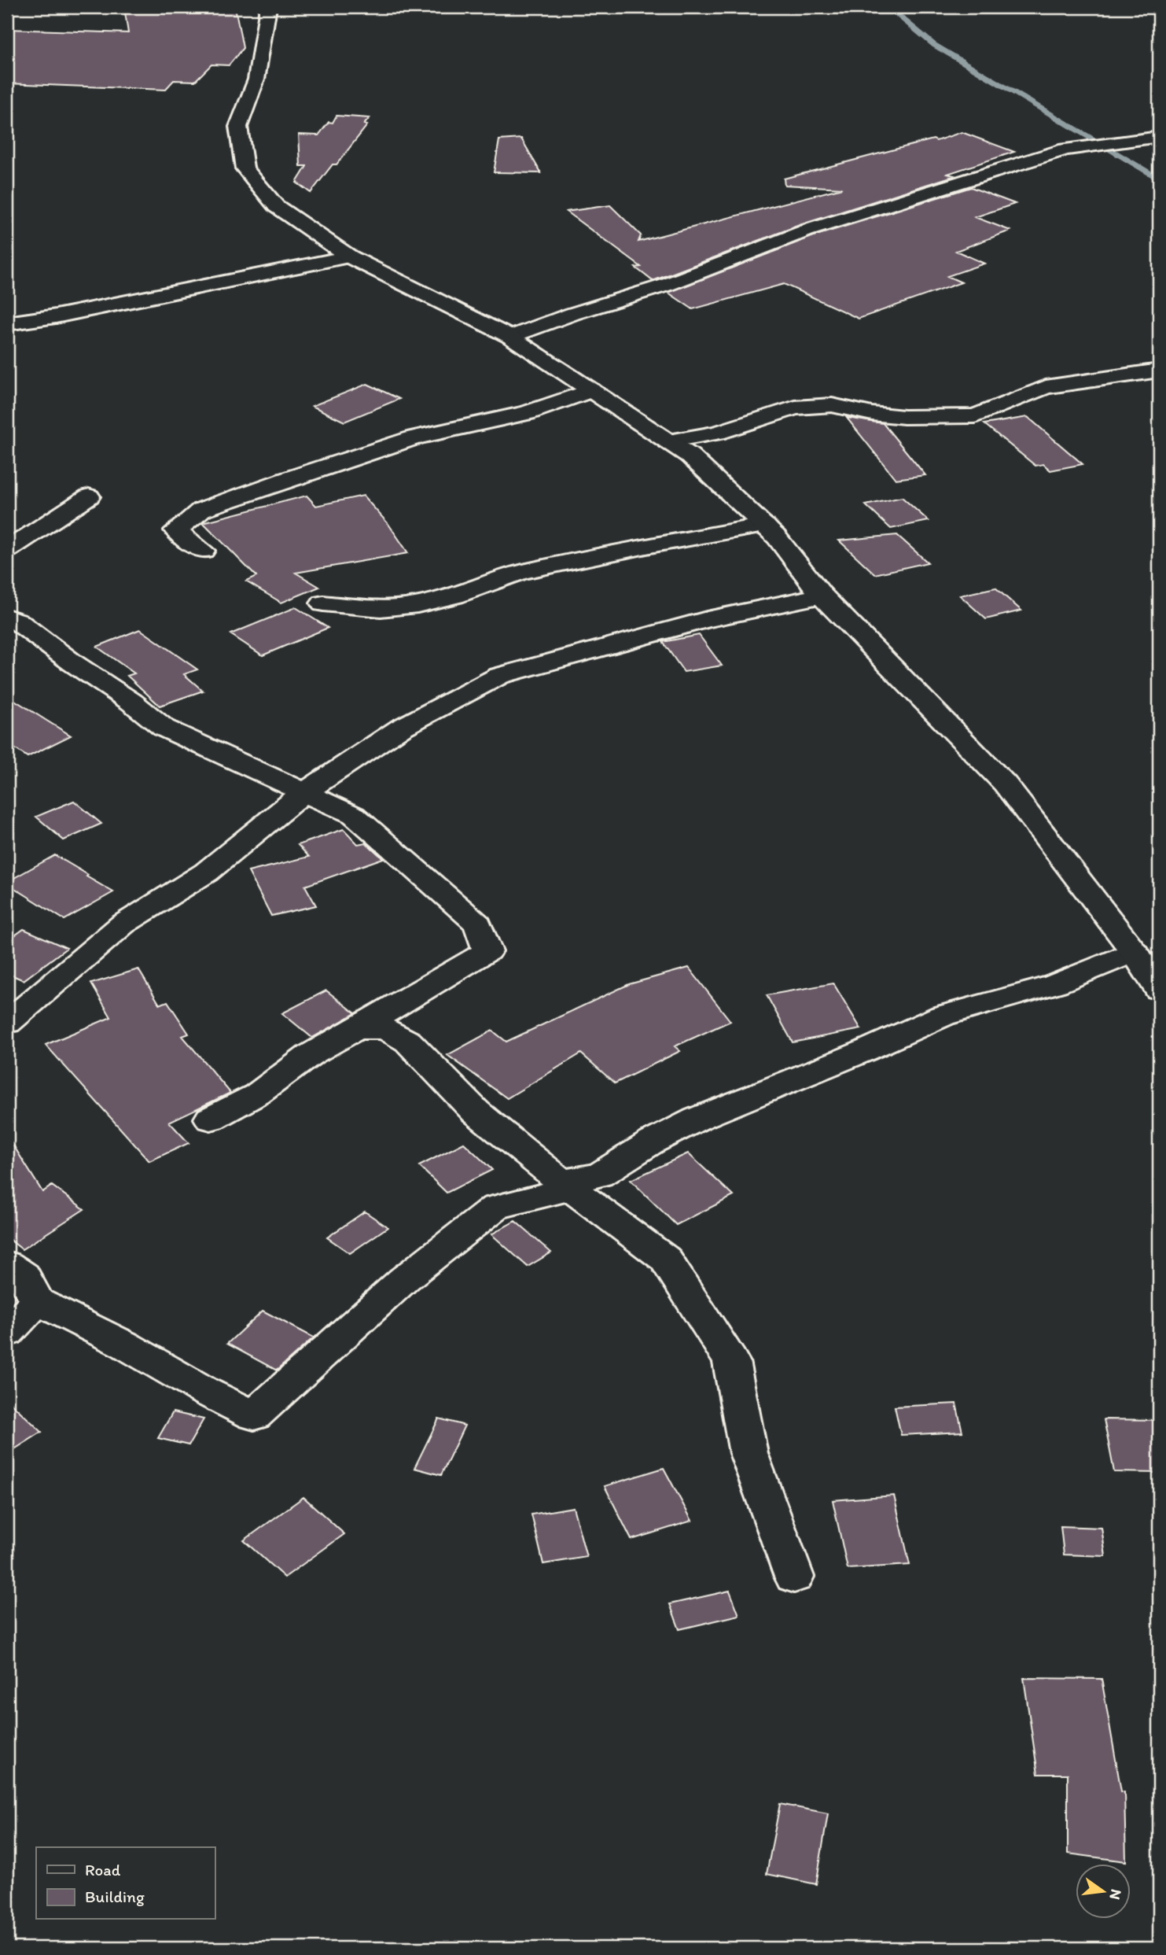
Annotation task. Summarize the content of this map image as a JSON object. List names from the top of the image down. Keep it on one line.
{"legend":["Road","Building"],"north":"right"}
